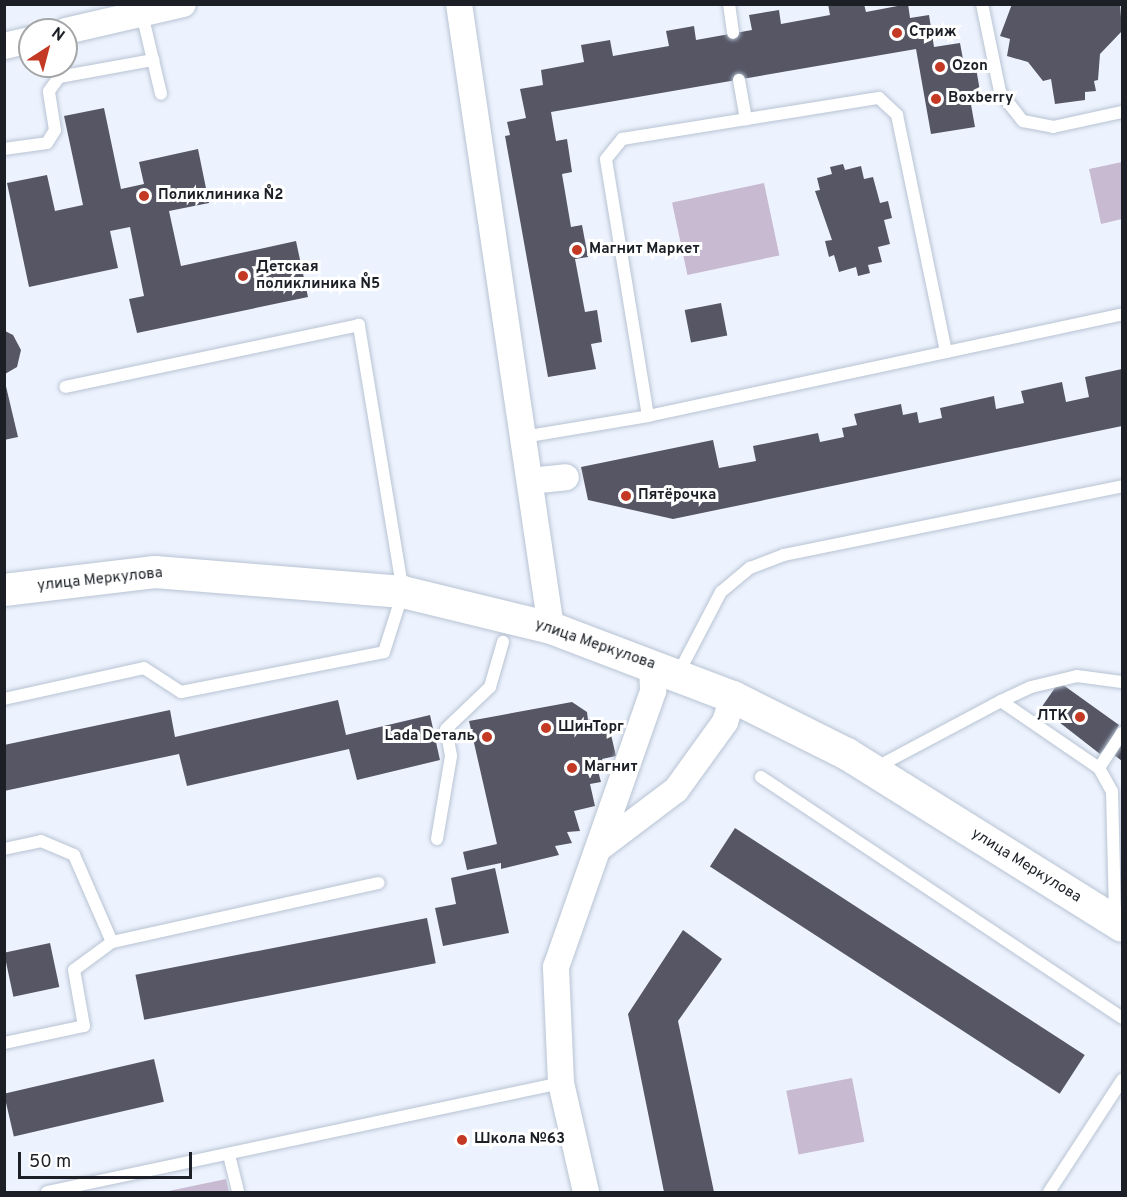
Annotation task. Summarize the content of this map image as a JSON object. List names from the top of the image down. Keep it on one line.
{"streets":{"street":["улица Меркулова"]},"places":["Стриж","Ozon","Boxberry","Поликлиника N˚2","Магнит Маркет","Детская поликлиника N˚5","Пятёрочка","ЛТК","ШинТорг","Lada Dеталь","Магнит","Школа №63"],"scale_bar":"50 m","north":"top right"}
